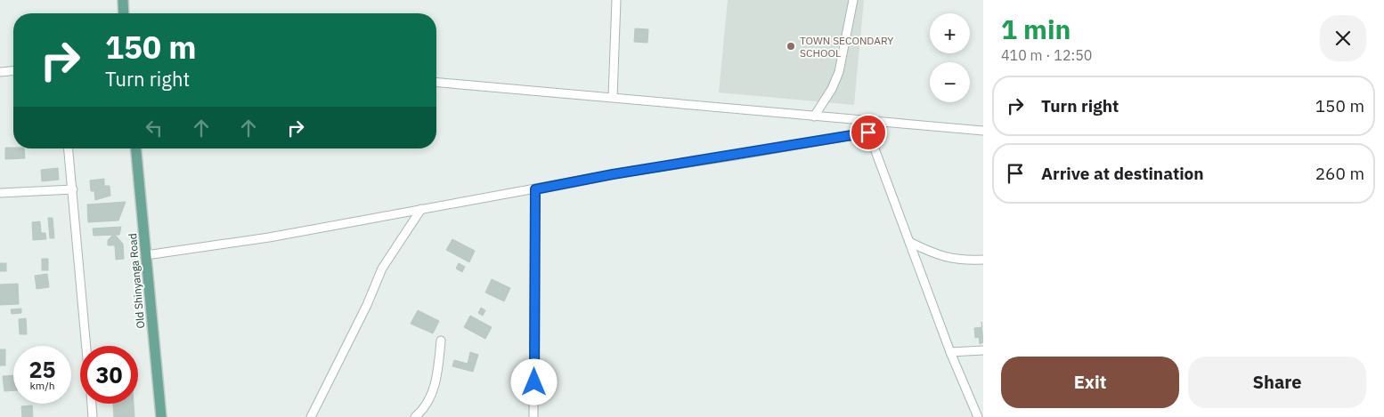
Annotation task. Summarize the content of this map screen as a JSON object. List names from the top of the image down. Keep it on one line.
{"streets":{"main road":["Old Shinyanga Road"]},"places":["TOWN SECONDARY SCHOOL"],"page":{"heading":["1 min","410 m · 12:50"],"map_buttons":["+","−"],"turn":["150 m","Turn right"],"list":[{"name":"Turn right","value":"150 m"},{"name":"Arrive at destination","value":"260 m"}],"speed":"25 km/h","limit":"30","buttons":["Exit","Share"]}}
